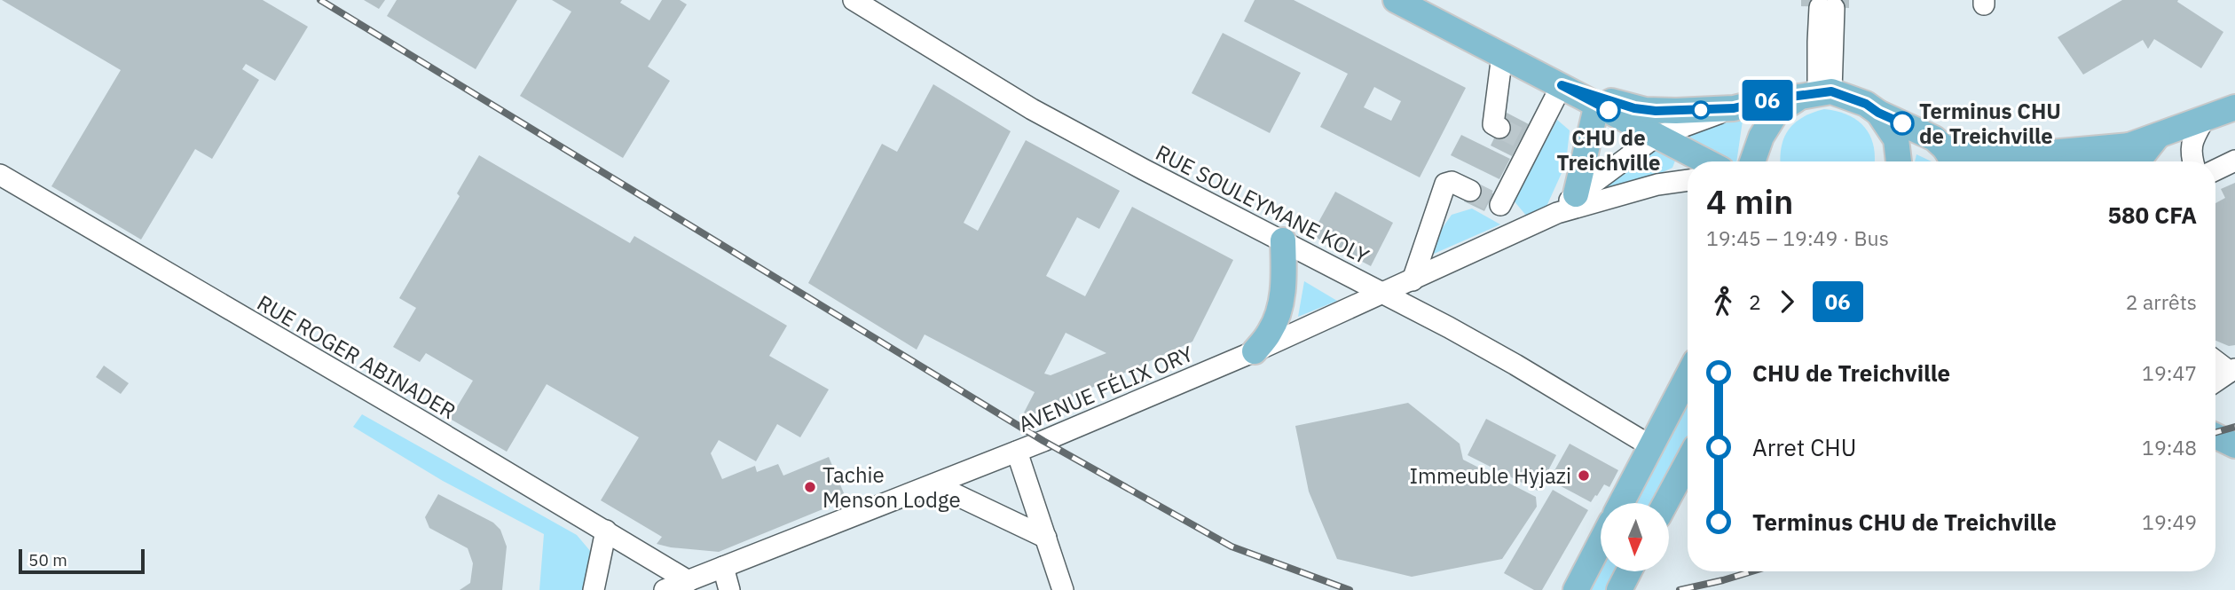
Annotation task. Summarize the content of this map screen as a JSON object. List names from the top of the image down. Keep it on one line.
{"streets":{"street":["RUE SOULEYMANE KOLY","RUE ROGER ABINADER","AVENUE FÉLIX ORY"]},"crossings":[["RUE SOULEYMANE KOLY","AVENUE FÉLIX ORY"],["RUE ROGER ABINADER","AVENUE FÉLIX ORY"]],"places":["CHU de Treichville","Terminus CHU de Treichville","Immeuble Hyjazi","Tachie Menson Lodge"],"lines":["bus line 06"],"scale_bar":"50 m","north":"bottom","page":{"on_map":"06","heading":["4 min","19:45 – 19:49 · Bus","580 CFA"],"legs":["2","06","2 arrêts"],"list":[{"name":"CHU de Treichville","value":"19:47"},{"name":"Arret CHU","value":"19:48"},{"name":"Terminus CHU de Treichville","value":"19:49"}],"scale":"50 m"}}
